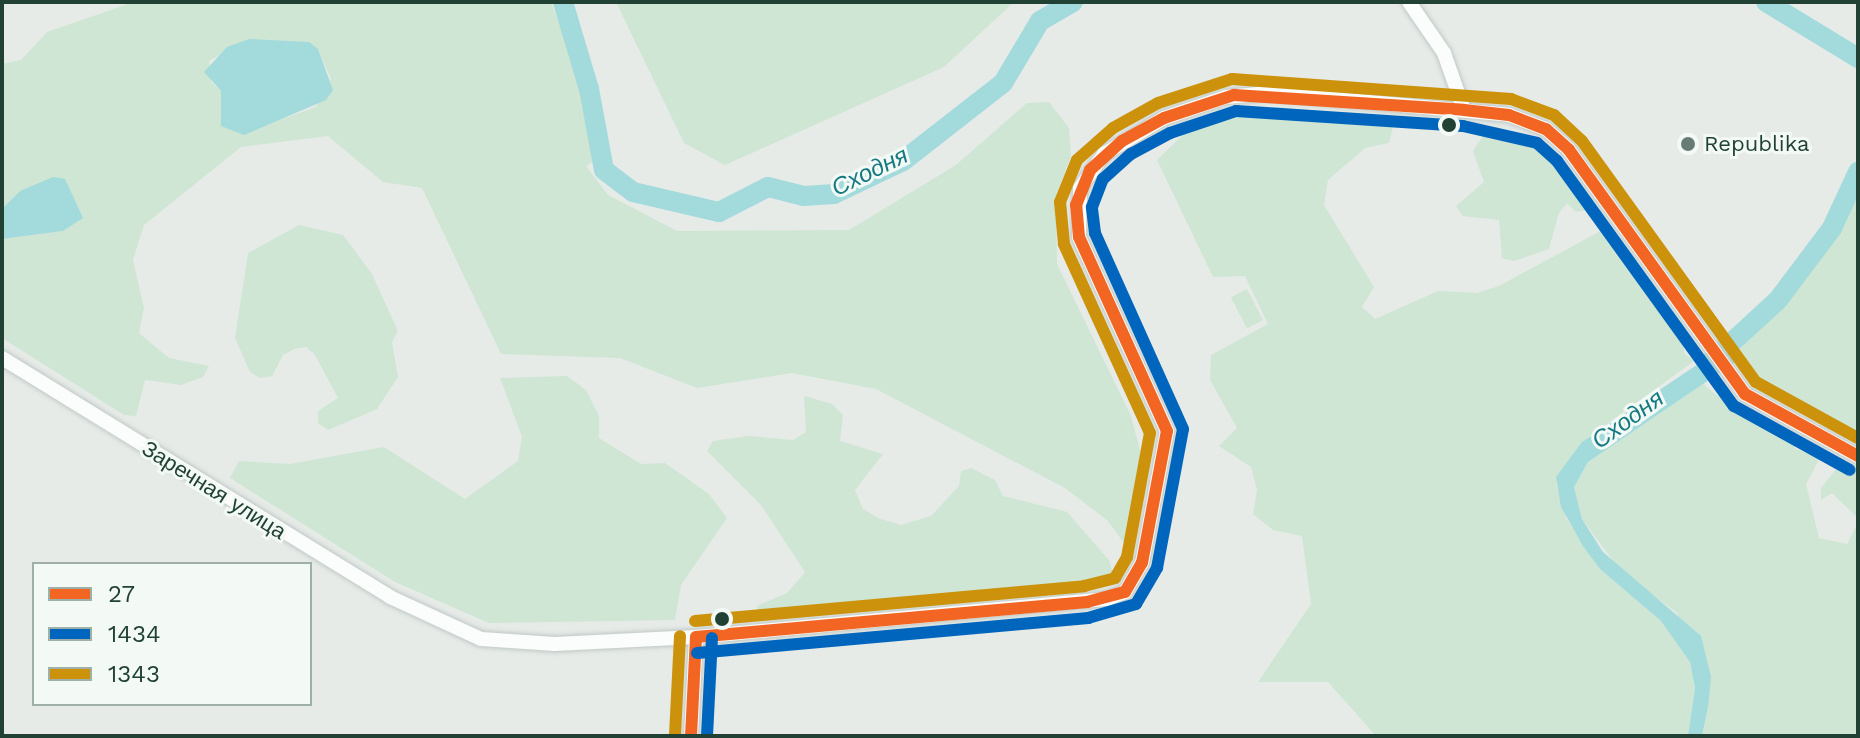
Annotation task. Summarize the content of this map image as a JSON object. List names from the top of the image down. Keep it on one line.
{"streets":{"main road":["Заречная улица"]},"water":["Сходня"],"places":["Republika"],"lines":["transit line 1343","transit line 27","transit line 1434"],"legend":["27","1434","1343"]}
